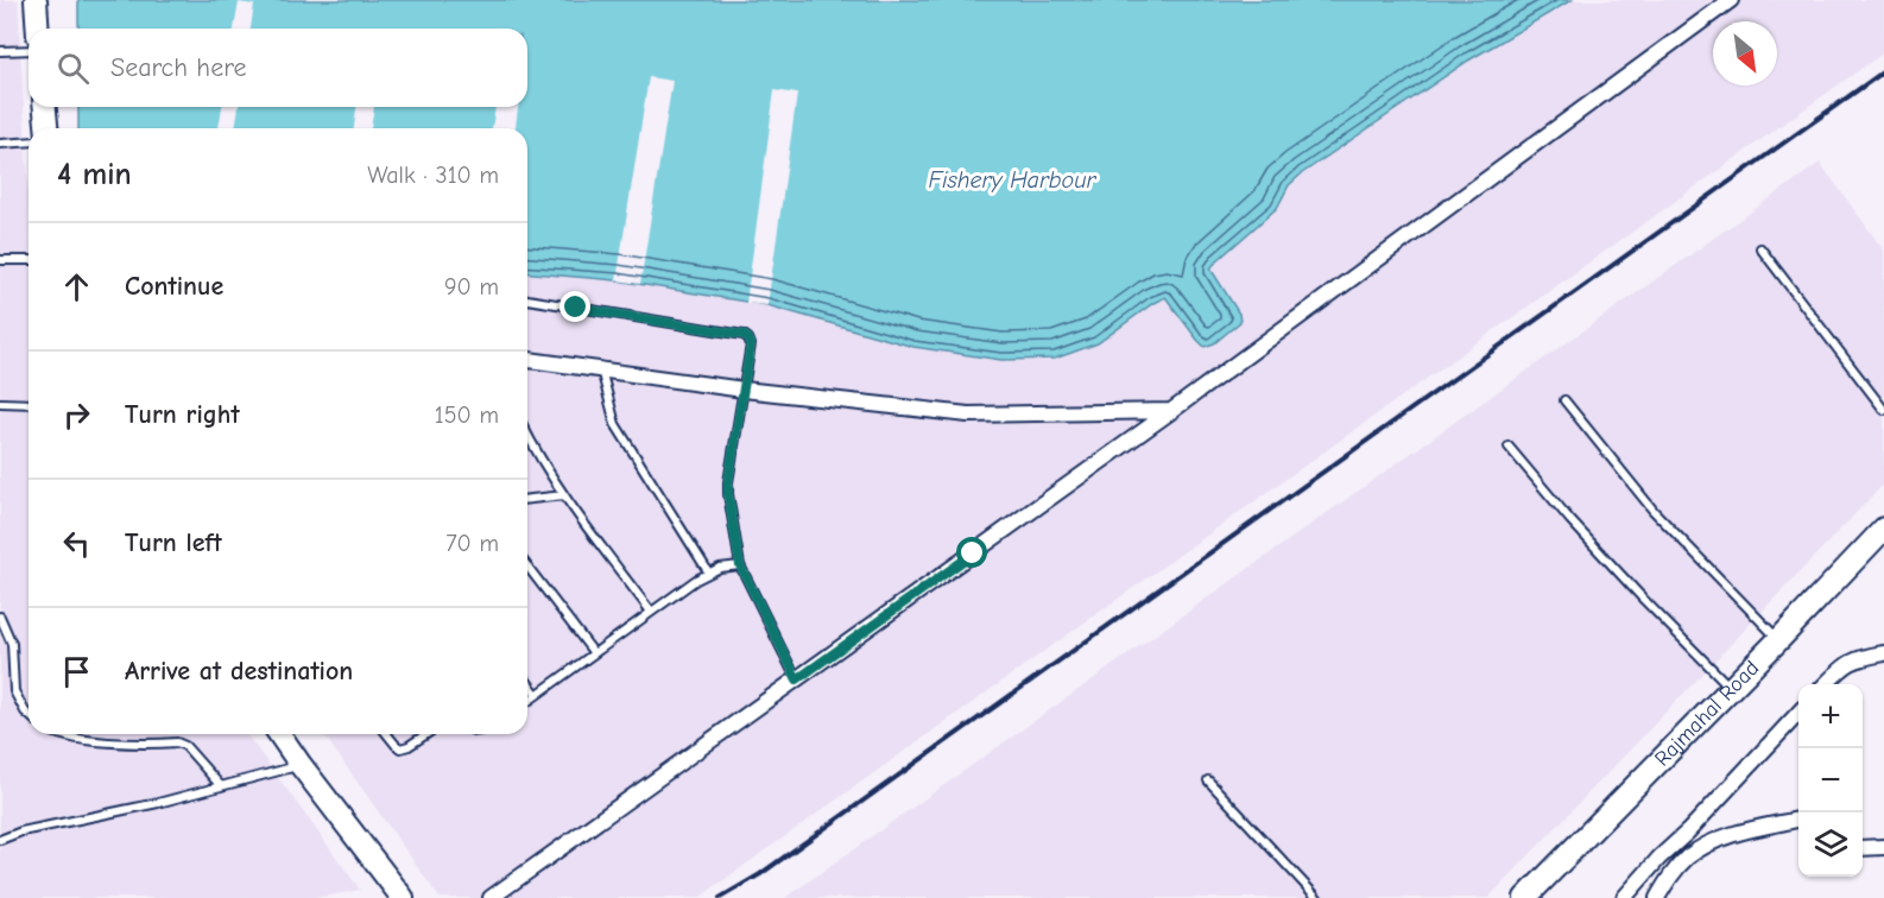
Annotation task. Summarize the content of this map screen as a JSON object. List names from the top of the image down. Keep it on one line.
{"streets":{"main road":["Rajmahal Road"]},"water":["Fishery Harbour"],"north":"bottom right","page":{"search":"Search here","heading":["4 min","Walk · 310 m"],"list":[["Continue","90 m"],["Turn right","150 m"],["Turn left","70 m"],"Arrive at destination"],"map_buttons":["+","−"]}}
